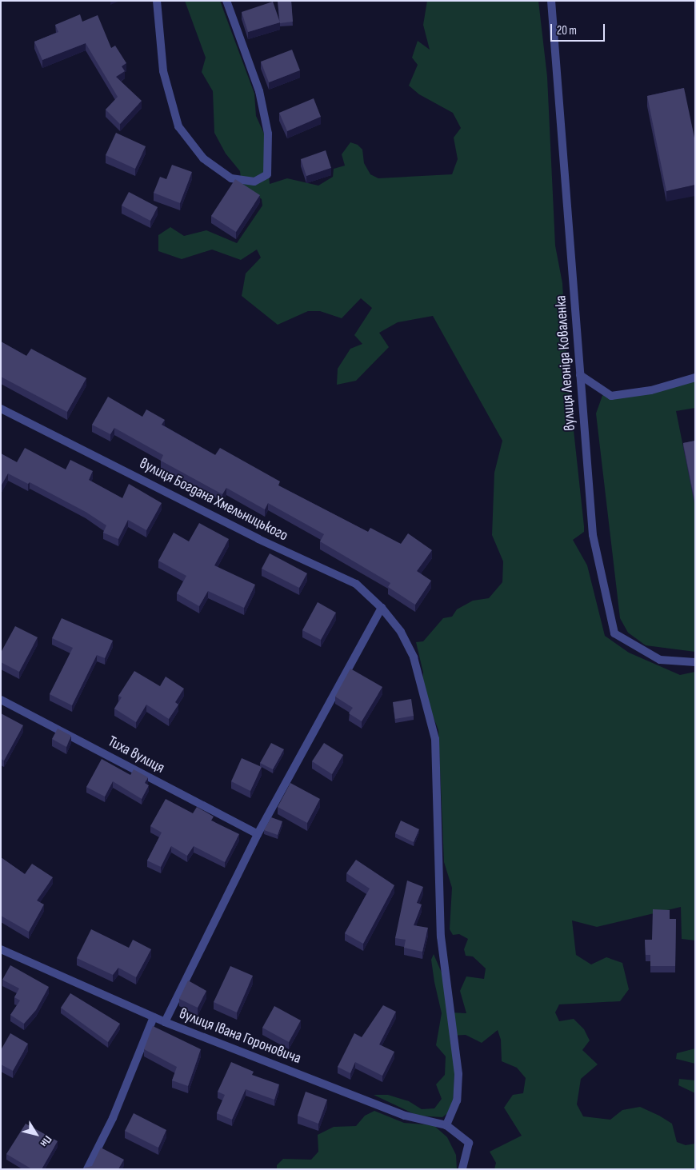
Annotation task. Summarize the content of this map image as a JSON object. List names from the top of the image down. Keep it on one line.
{"streets":{"street":["вулиця Леоніда Коваленка","вулиця Богдана Хмельницького","Тиха вулиця","вулиця Івана Гороновича"]},"crossings":[["вулиця Богдана Хмельницького","вулиця Івана Гороновича"]],"scale_bar":"20 m","north":"bottom right"}
